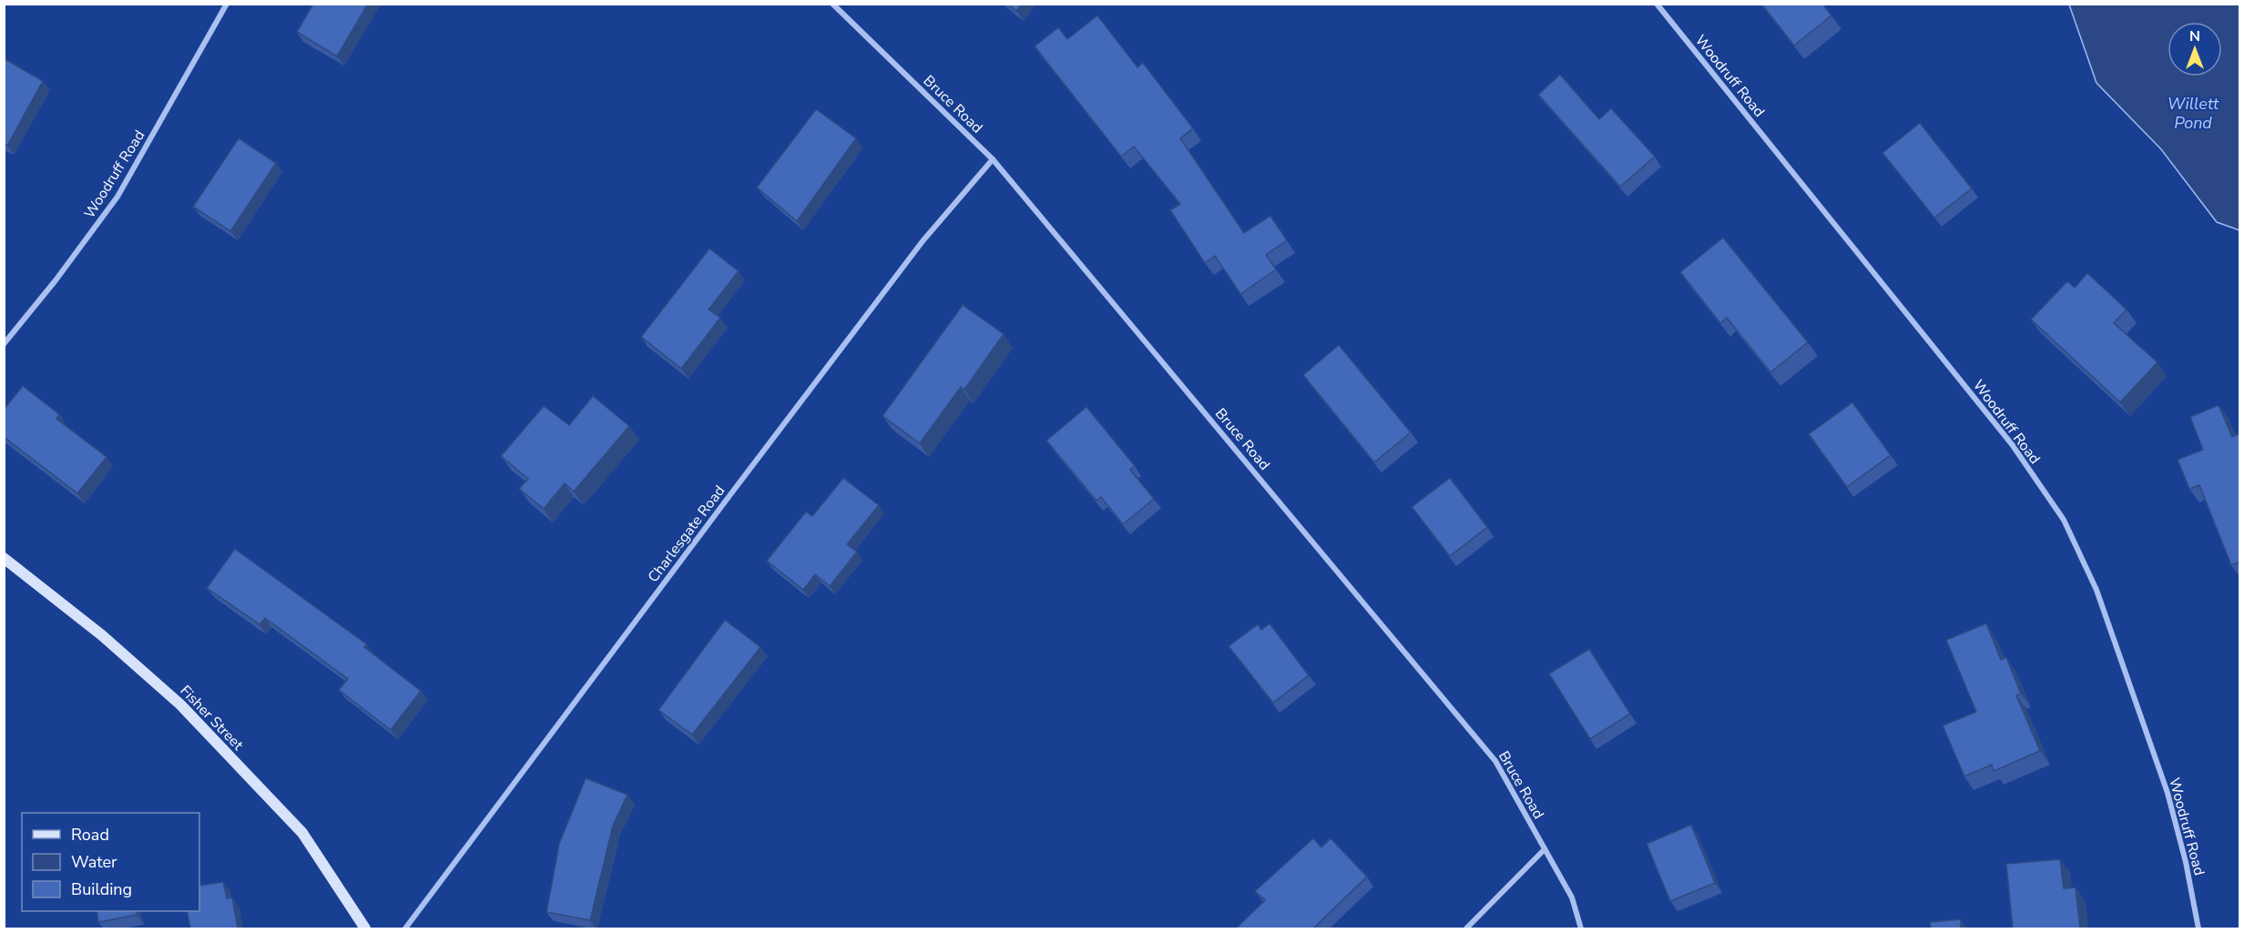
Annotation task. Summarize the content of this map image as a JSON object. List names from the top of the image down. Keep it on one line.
{"streets":{"main road":["Fisher Street"],"street":["Woodruff Road","Bruce Road","Charlesgate Road"]},"crossings":[["Bruce Road","Charlesgate Road"]],"water":["Willett Pond"],"legend":["Road","Water","Building"],"north":"top"}
